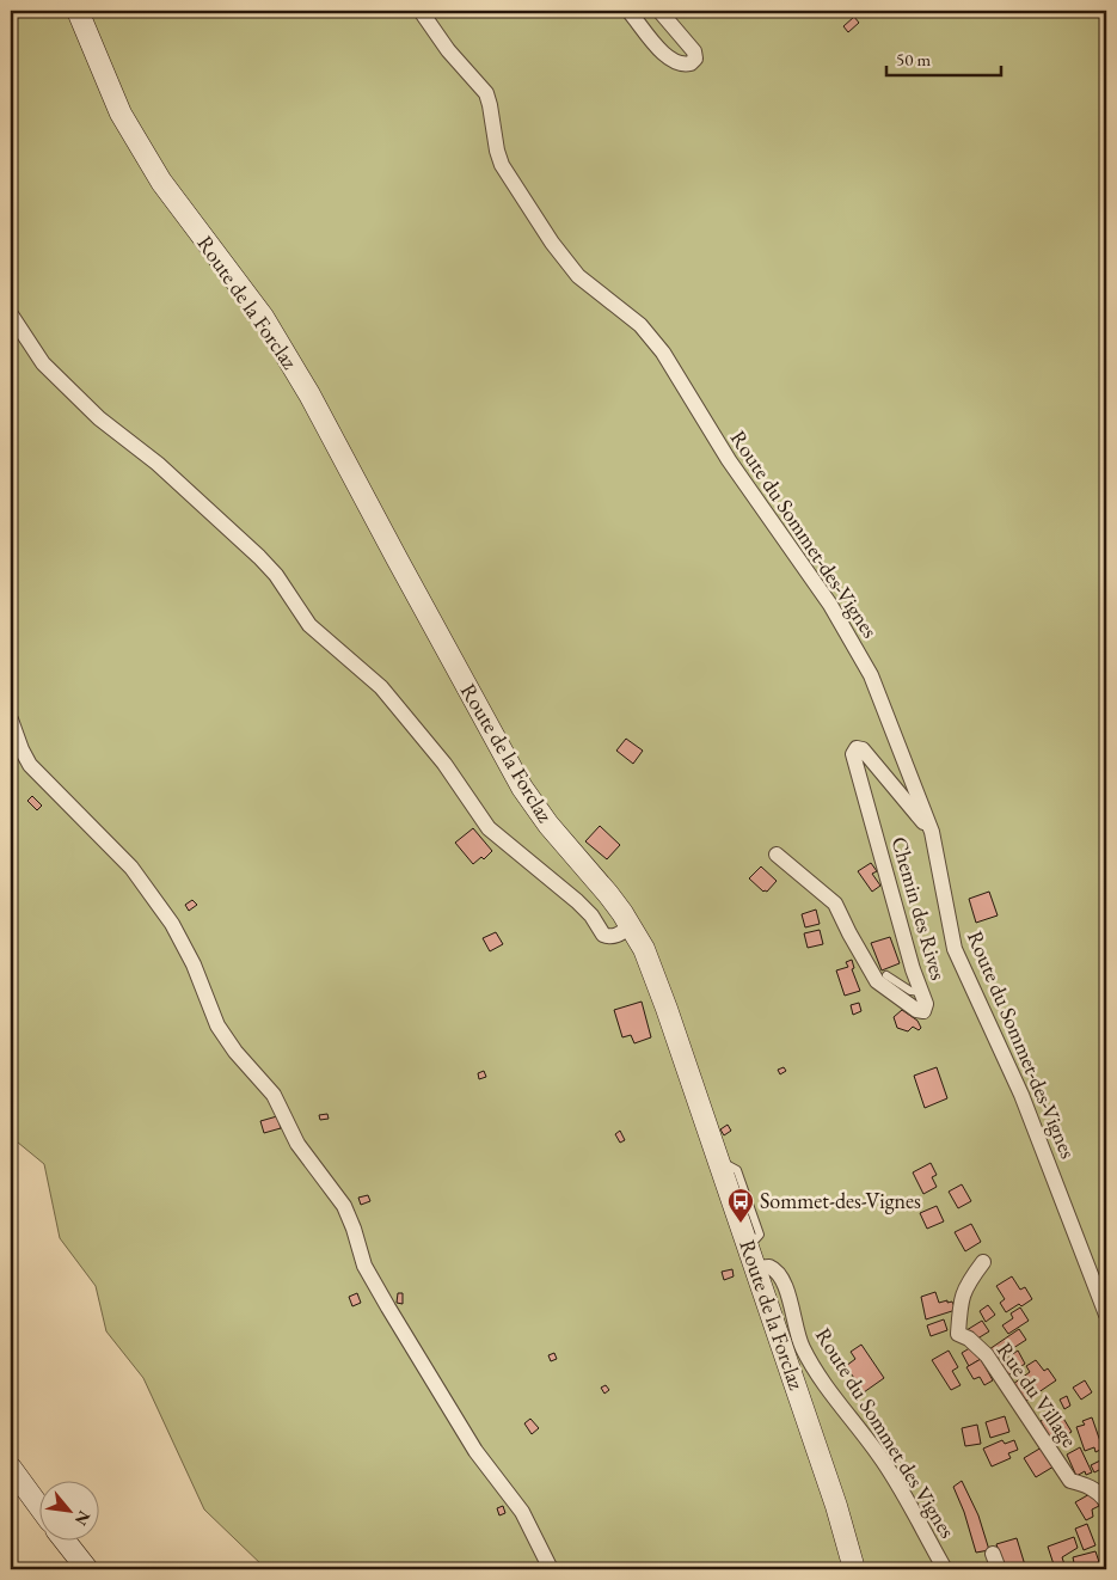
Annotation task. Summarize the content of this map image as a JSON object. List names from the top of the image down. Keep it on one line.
{"streets":{"main road":["Route de la Forclaz"],"street":["Route du Sommet-des-Vignes","Chemin des Rives","Rue du Village","Route du Sommet des Vignes"]},"crossings":[["Route de la Forclaz","Route du Sommet des Vignes"],["Route du Sommet-des-Vignes","Chemin des Rives"]],"places":{"bus stop":["Sommet-des-Vignes"]},"scale_bar":"50 m","north":"bottom right"}
